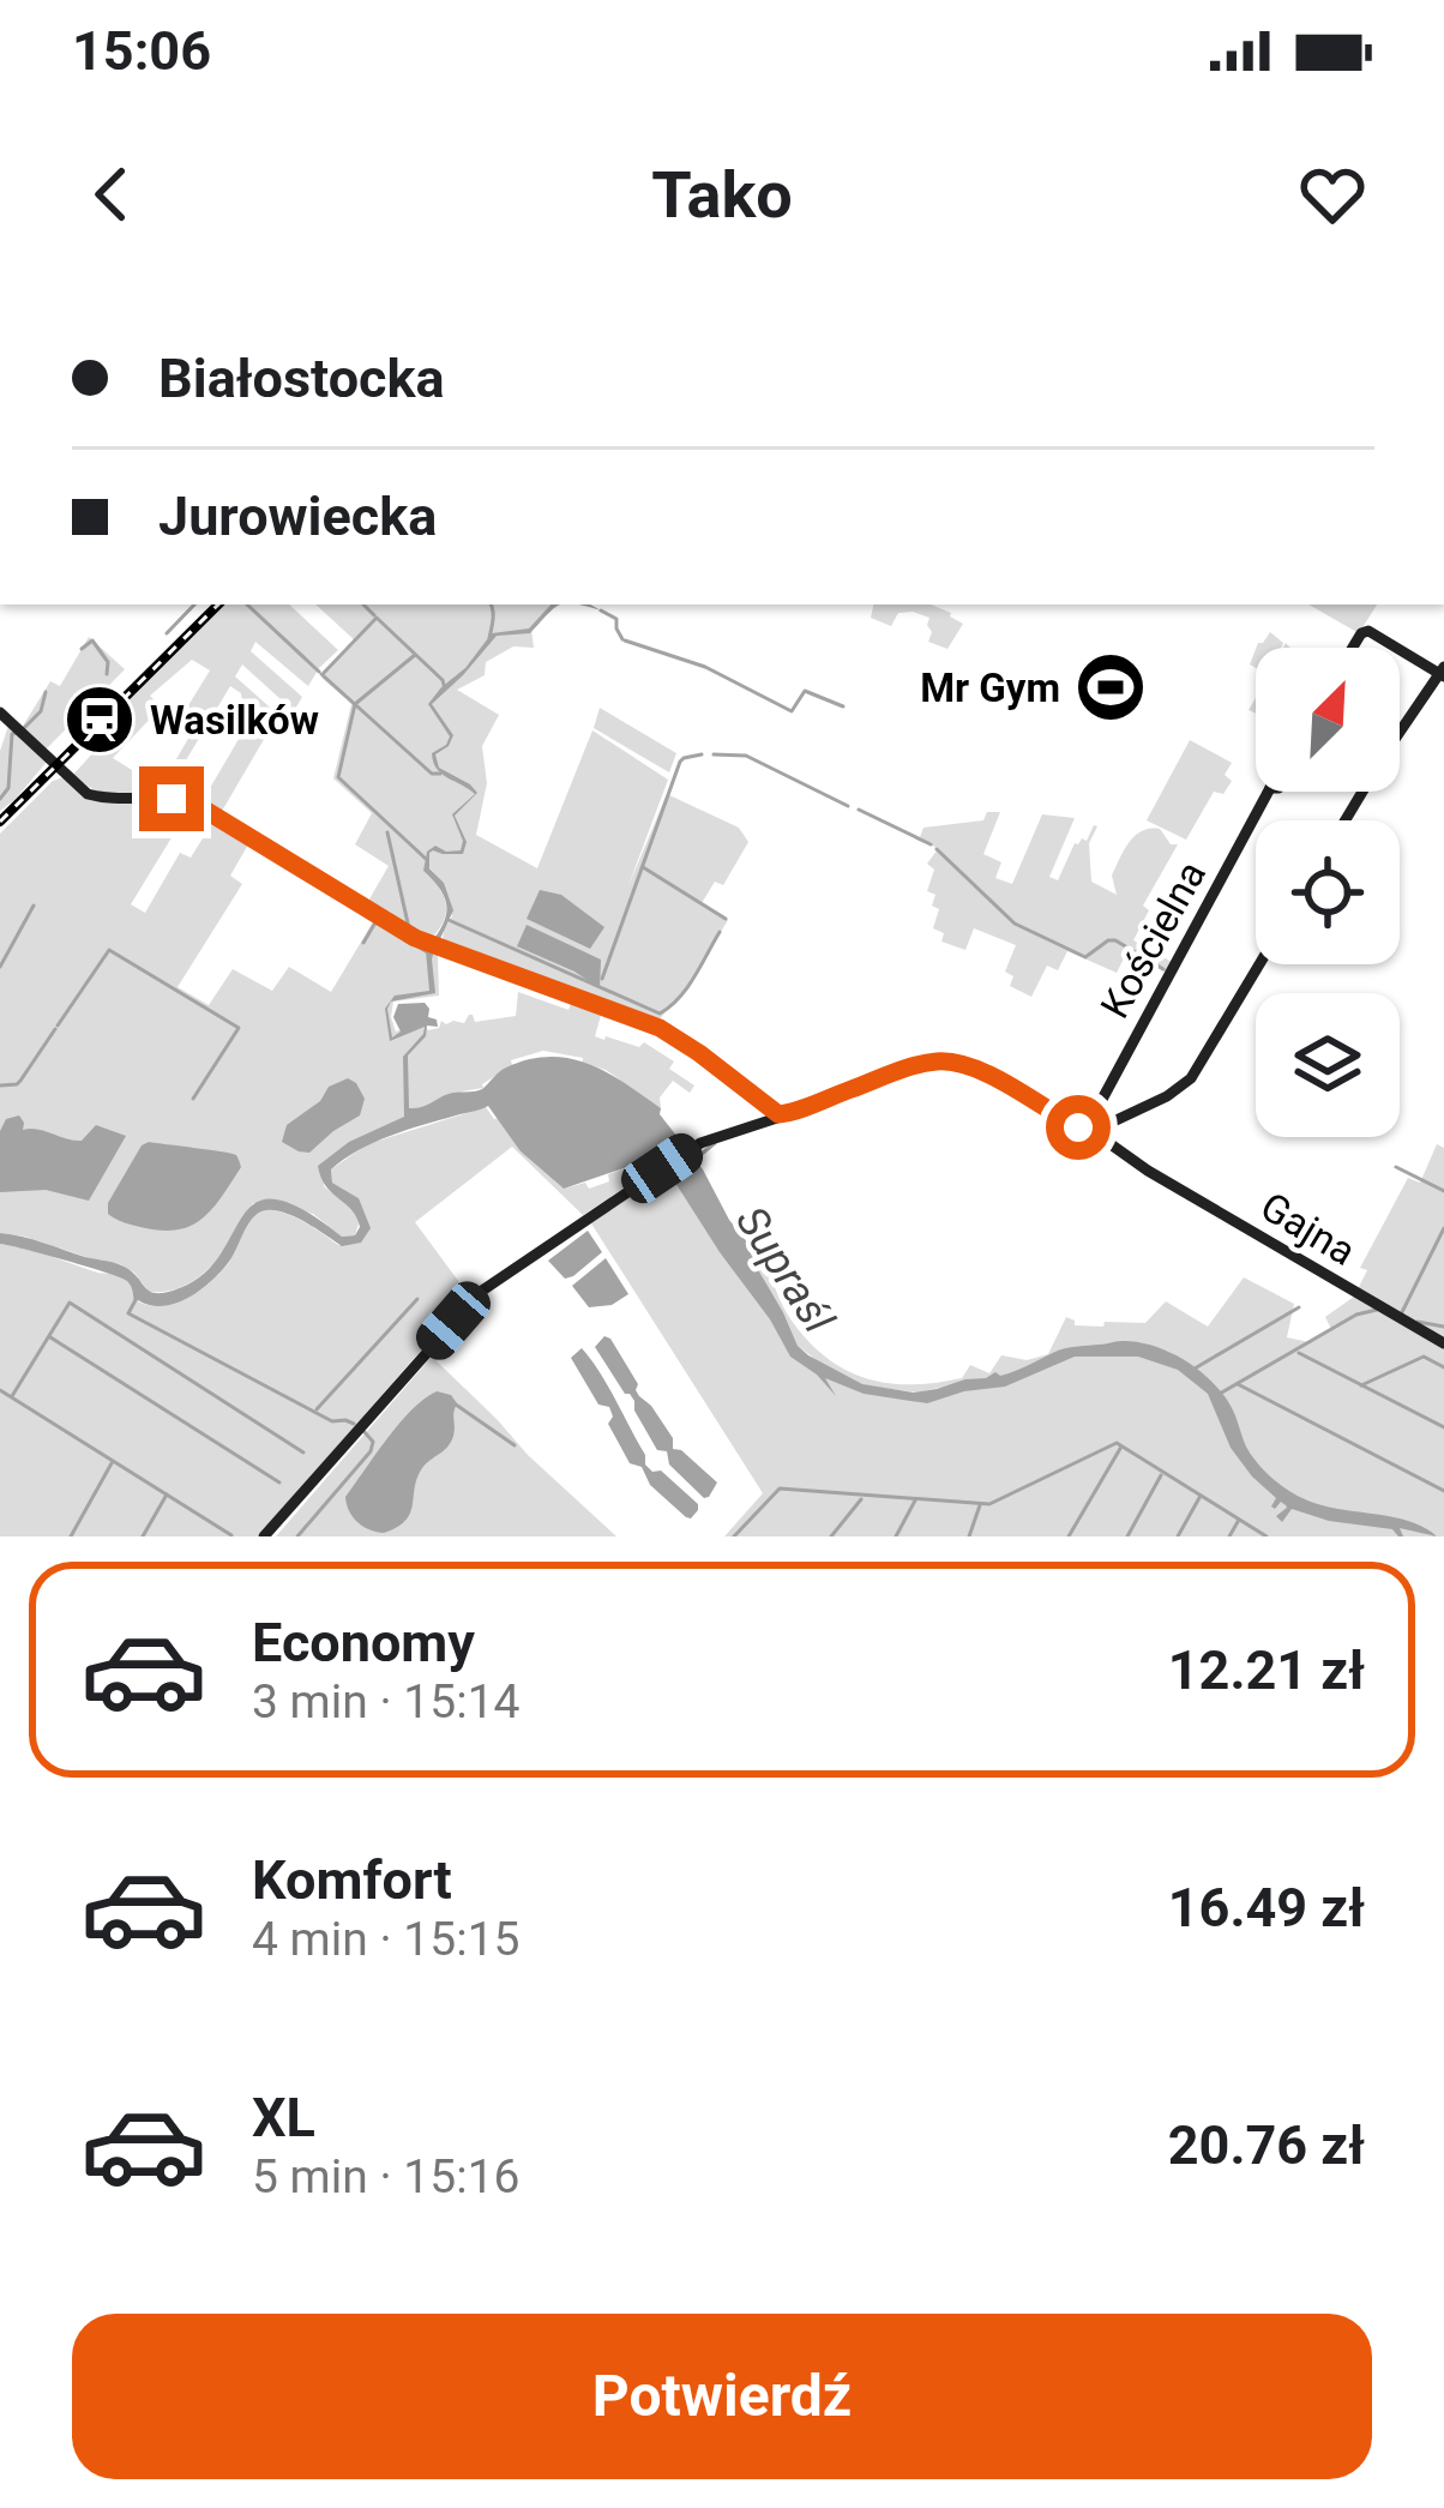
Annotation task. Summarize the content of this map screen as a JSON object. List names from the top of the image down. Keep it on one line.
{"streets":{"street":["Kościelna","Gajna"]},"crossings":[["Kościelna","Gajna"]],"water":["Supraśl"],"places":{"sports":["Mr Gym"],"station":["Wasilków"]},"north":"top right","page":{"status":"15:06","header":"Tako","banner":["Białostocka","Jurowiecka"],"list":[{"name":"Economy","note":"3 min · 15:14","value":"12.21 zł"},{"name":"Komfort","note":"4 min · 15:15","value":"16.49 zł"},{"name":"XL","note":"5 min · 15:16","value":"20.76 zł"}],"buttons":"Potwierdź"}}
